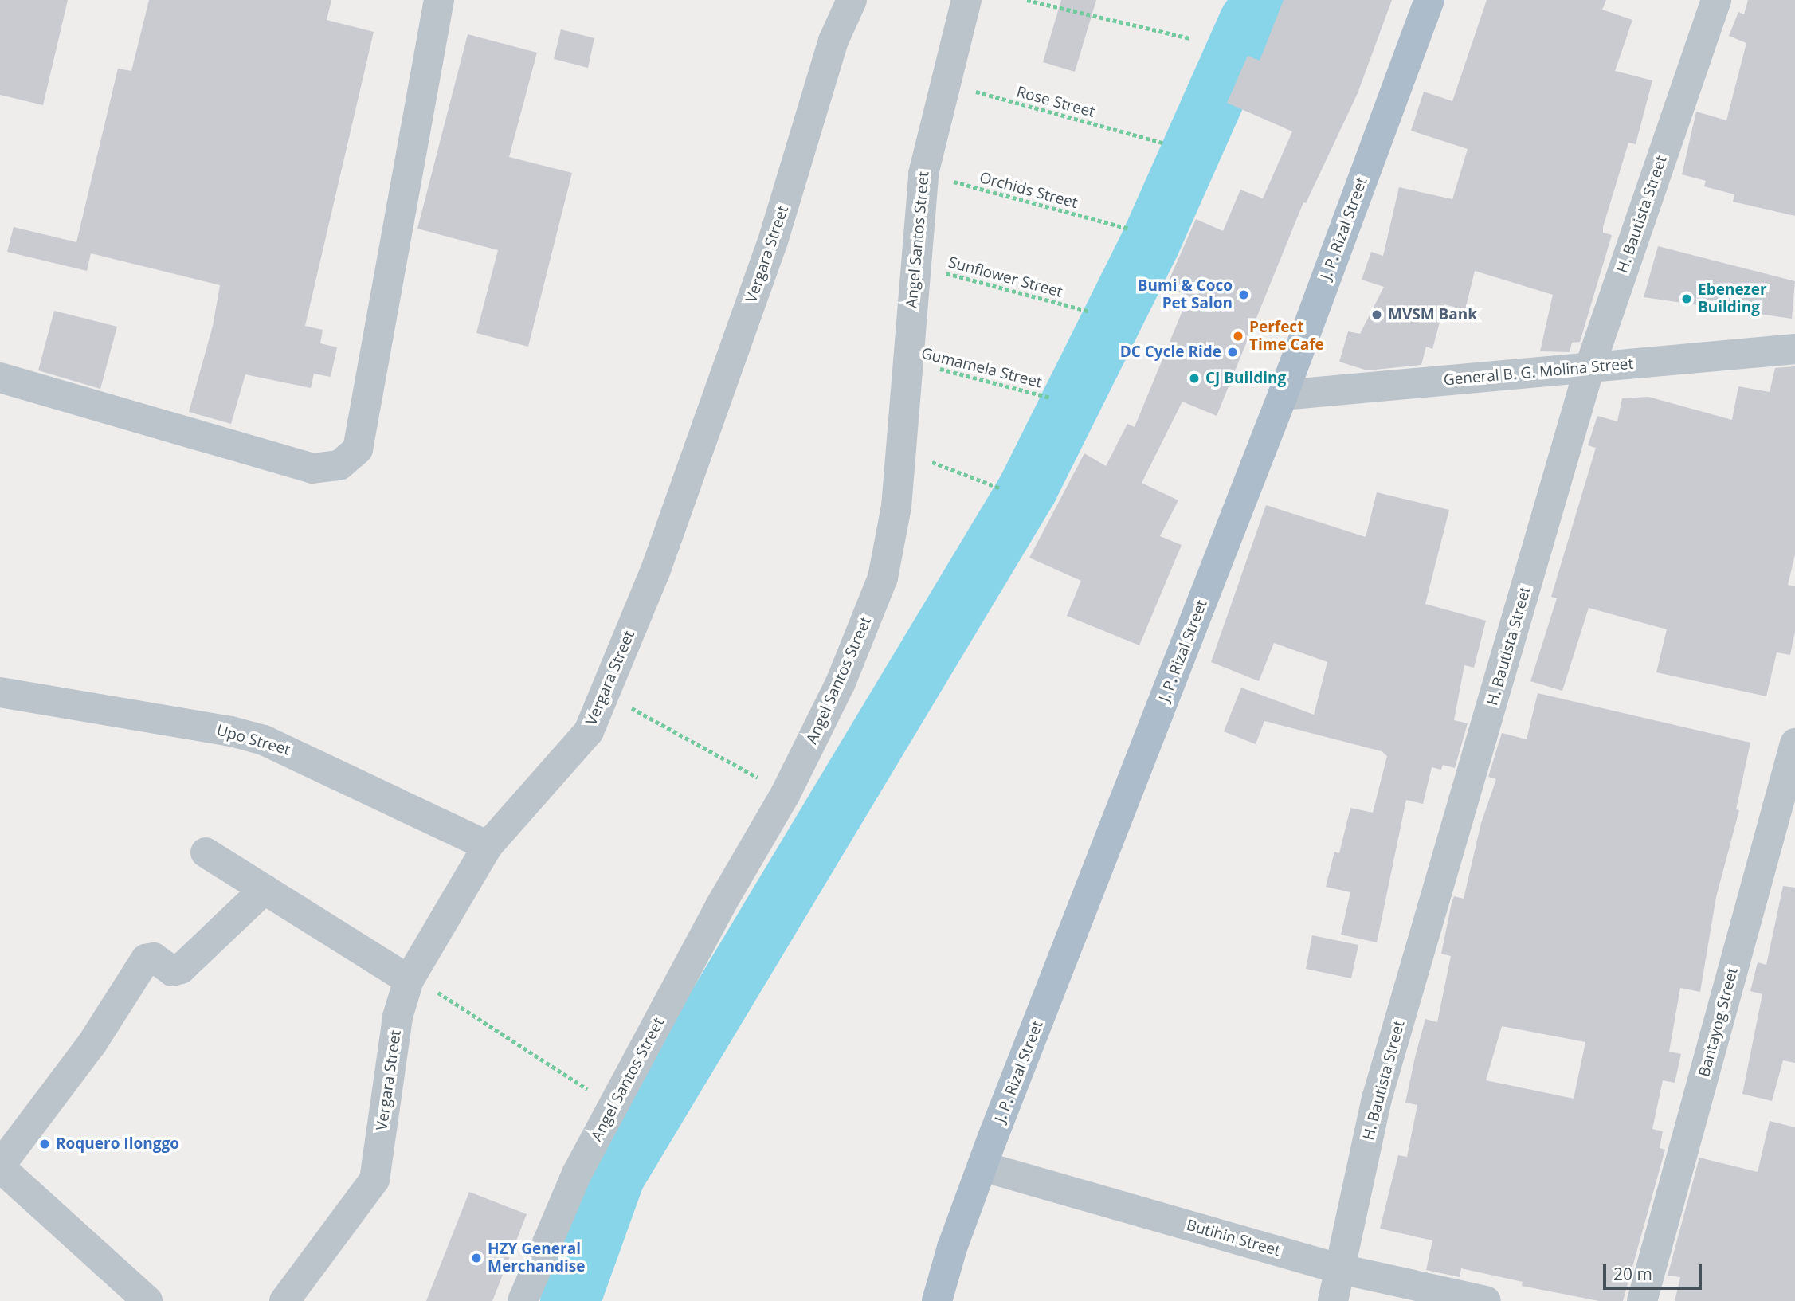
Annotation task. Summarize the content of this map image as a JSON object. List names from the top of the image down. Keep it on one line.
{"streets":{"main road":["J. P. Rizal Street"],"street":["H. Bautista Street","Angel Santos Street","Vergara Street","General B. G. Molina Street","Upo Street","Bantayog Street","Butihin Street"],"path":["Rose Street","Orchids Street","Sunflower Street","Gumamela Street"]},"crossings":[["Rose Street","Angel Santos Street"],["Orchids Street","Angel Santos Street"],["H. Bautista Street","General B. G. Molina Street"],["H. Bautista Street","Butihin Street"],["J. P. Rizal Street","General B. G. Molina Street"],["J. P. Rizal Street","Butihin Street"],["Angel Santos Street","Sunflower Street"],["Angel Santos Street","Gumamela Street"],["Vergara Street","Upo Street"]],"places":["Bumi & Coco Pet Salon","Ebenezer Building","MVSM Bank","Perfect Time Cafe","DC Cycle Ride","CJ Building","Roquero Ilonggo","HZY General Merchandise"],"scale_bar":"20 m"}
